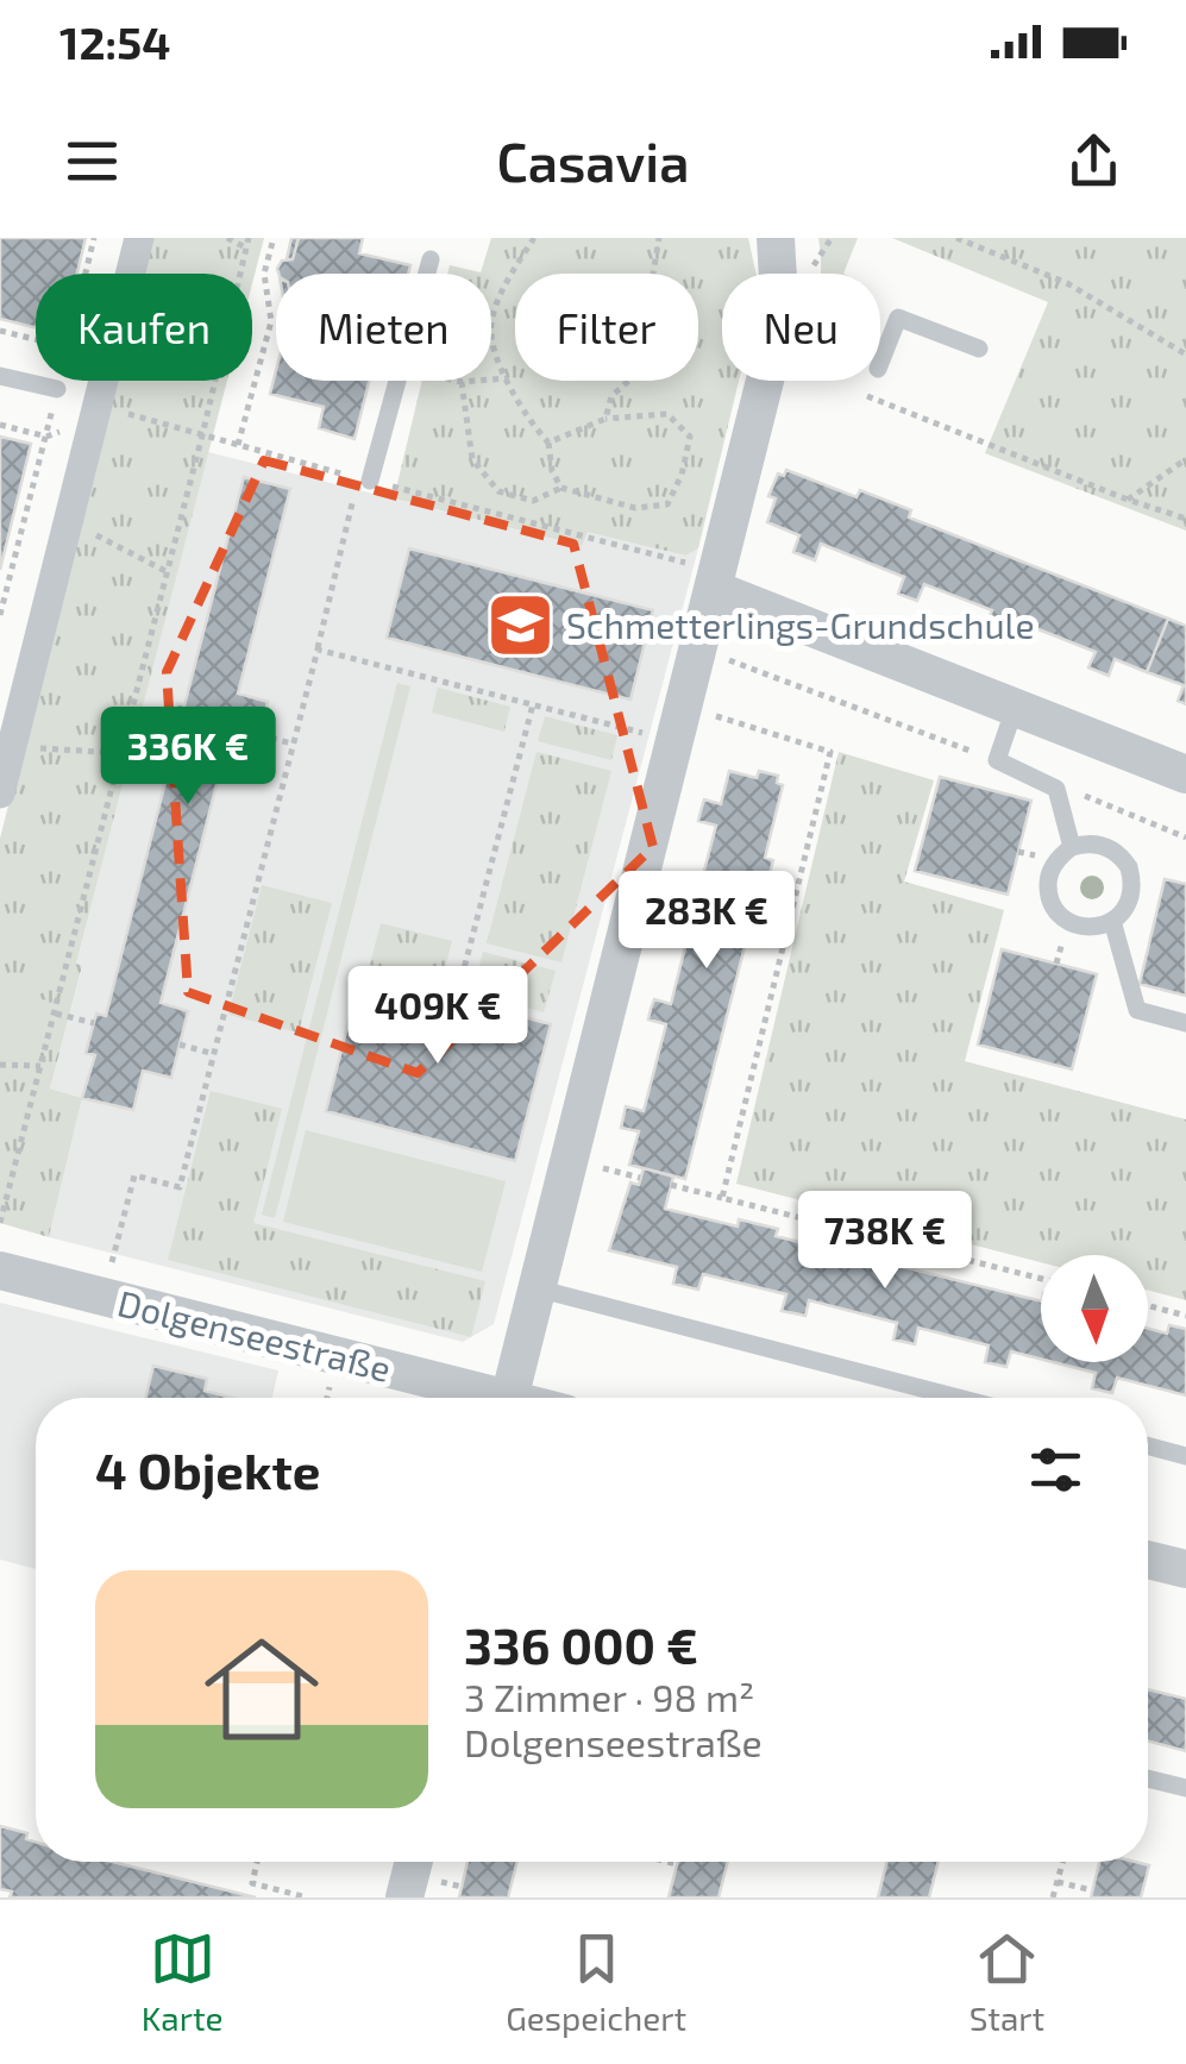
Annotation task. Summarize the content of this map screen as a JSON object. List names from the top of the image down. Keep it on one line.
{"streets":{"street":["Dolgenseestraße"]},"places":{"school or university":["Schmetterlings-Grundschule"]},"north":"bottom","page":{"status":"12:54","header":"Casavia","chip":["Kaufen","Mieten","Filter","Neu"],"price":["336K €","283K €","409K €","738K €"],"heading":"4 Objekte","list":[{"name":"336 000 €","note":"3 Zimmer · 98 m² · Dolgenseestraße"}],"tabs":["Karte","Gespeichert","Start"]}}
